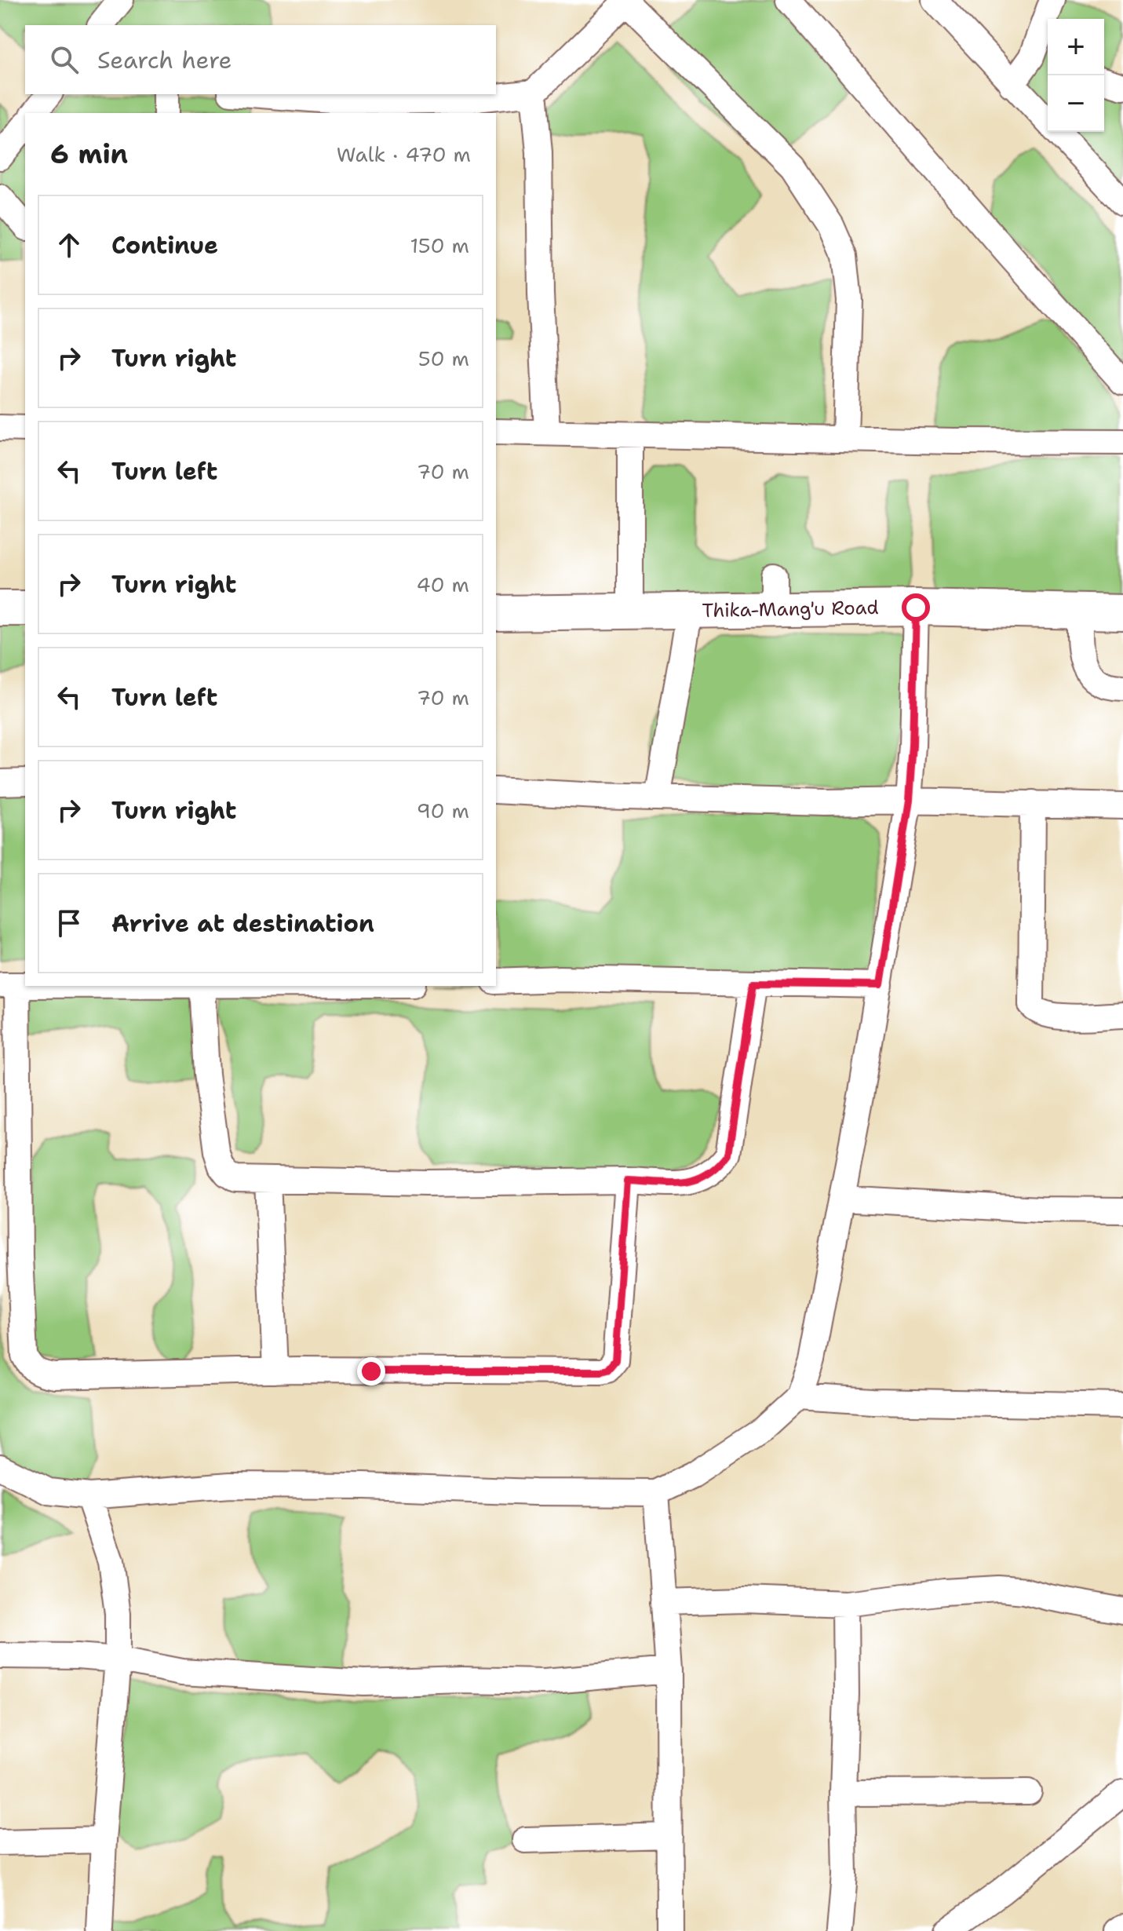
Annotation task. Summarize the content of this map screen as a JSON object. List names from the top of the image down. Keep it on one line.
{"streets":{"highway":["Thika-Mang'u Road"]},"page":{"map_buttons":["+","−"],"search":"Search here","heading":["6 min","Walk · 470 m"],"list":[["Continue","150 m"],["Turn right","50 m"],["Turn left","70 m"],["Turn right","40 m"],["Turn left","70 m"],["Turn right","90 m"],"Arrive at destination"]}}
